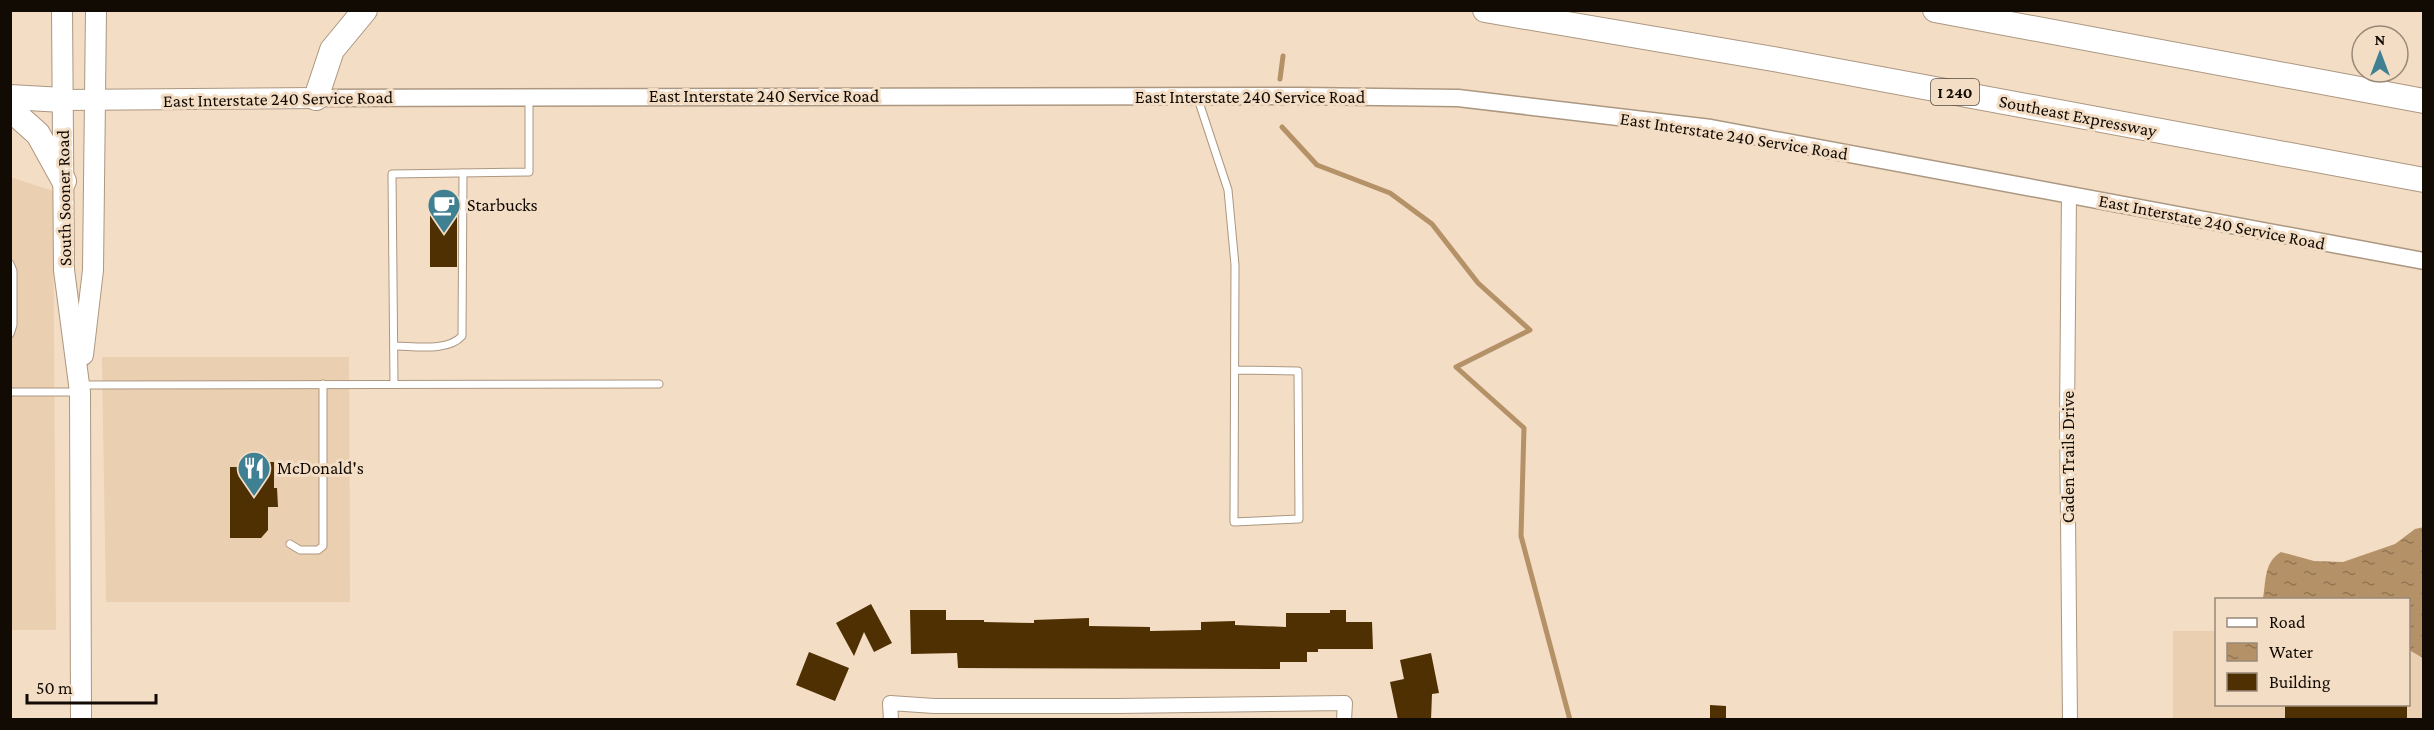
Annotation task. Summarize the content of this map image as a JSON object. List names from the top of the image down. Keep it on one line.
{"streets":{"highway":["I 240","Southeast Expressway"],"main road":["East Interstate 240 Service Road","South Sooner Road"],"street":["Caden Trails Drive"]},"crossings":[["East Interstate 240 Service Road","South Sooner Road"],["East Interstate 240 Service Road","Caden Trails Drive"]],"places":{"cafe":["Starbucks"],"restaurant":["McDonald's"]},"legend":["Road","Water","Building"],"scale_bar":"50 m","north":"top"}
